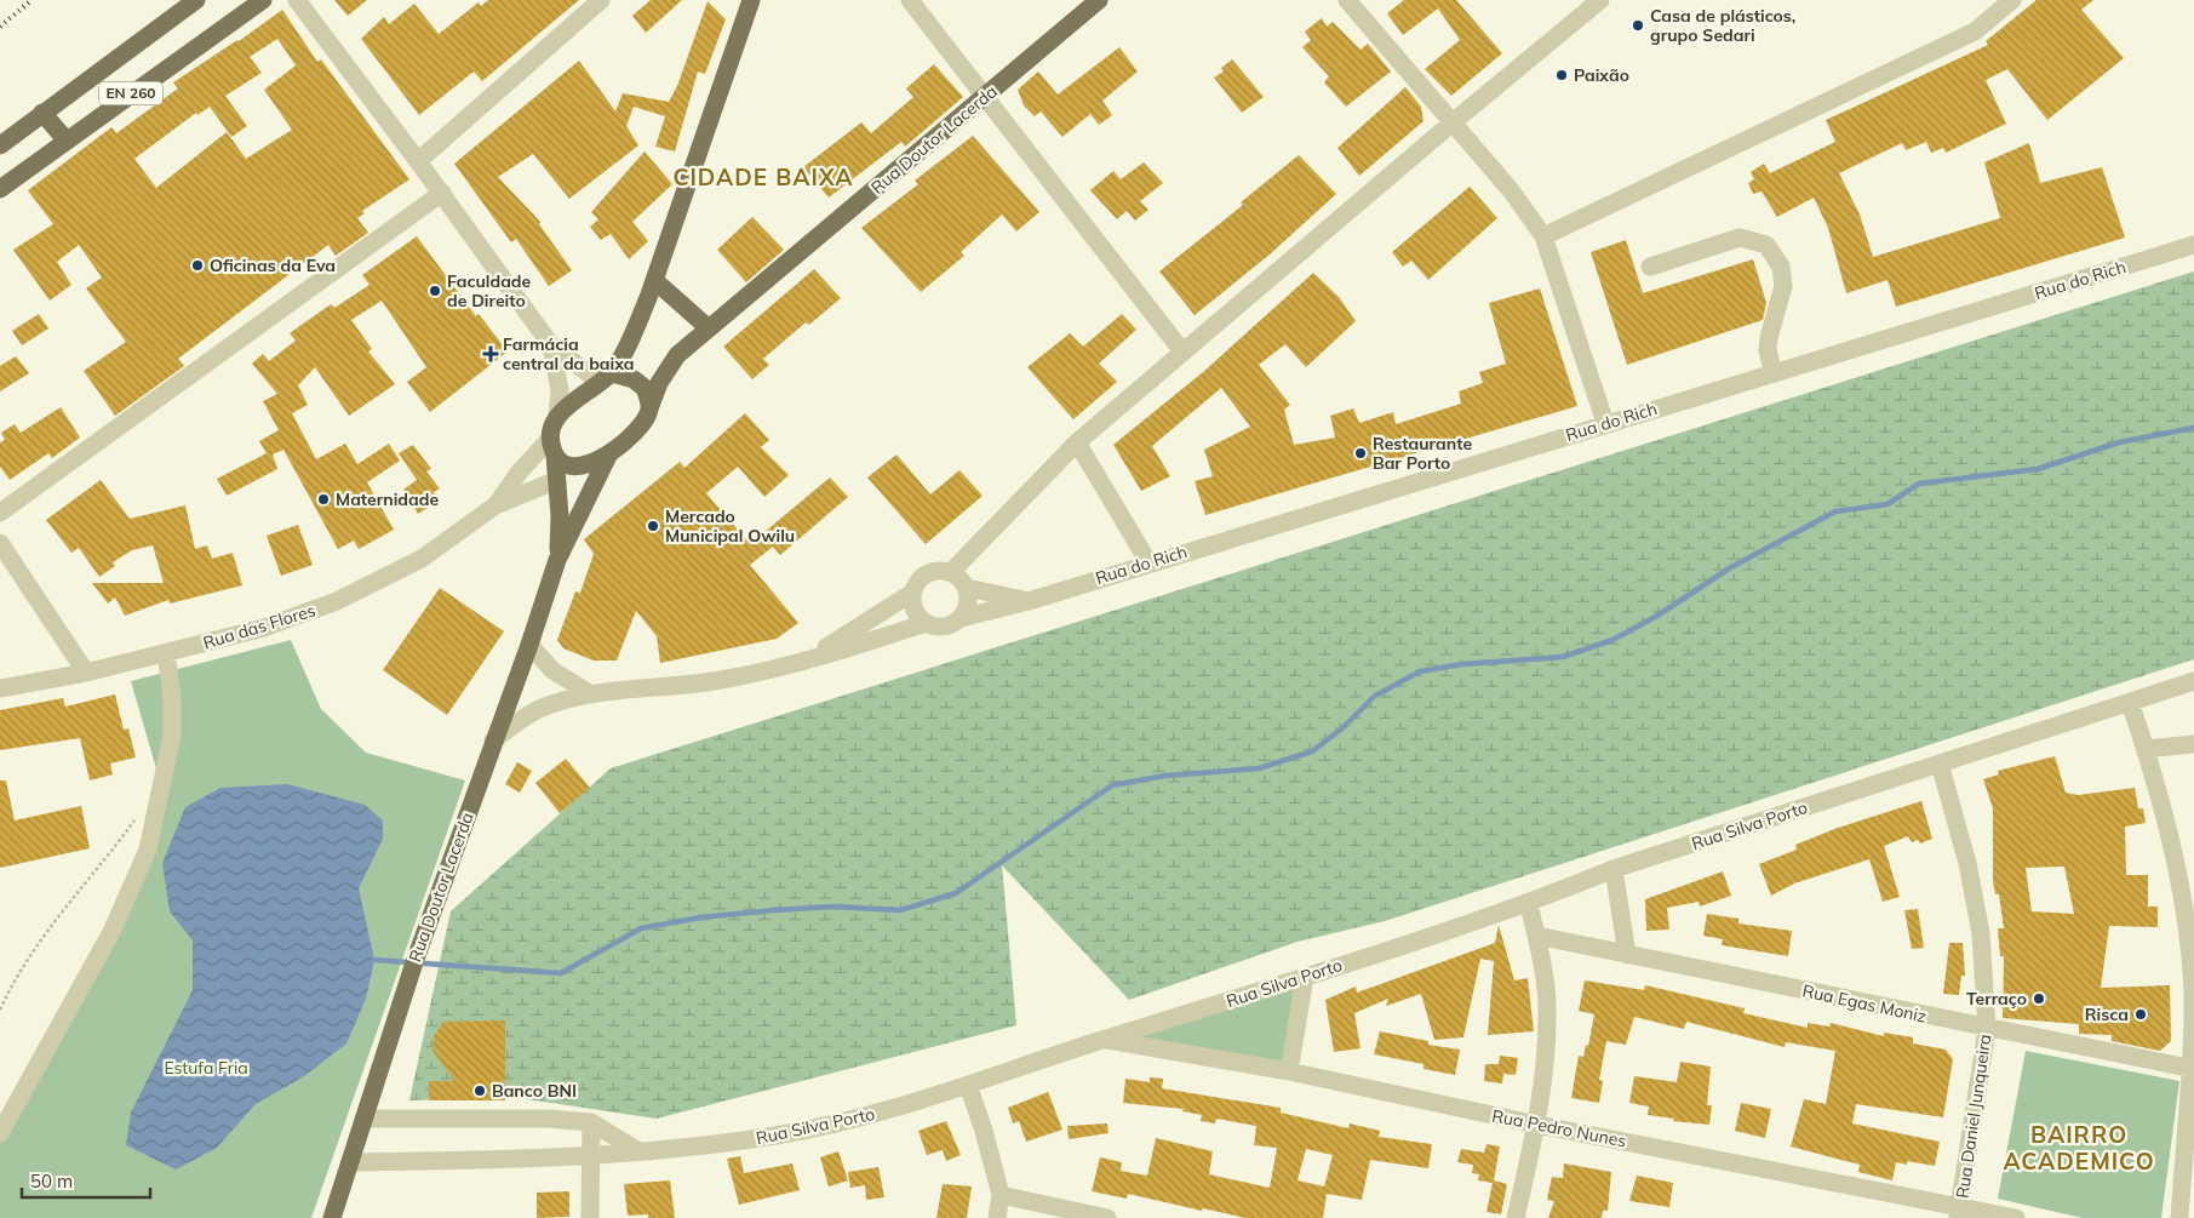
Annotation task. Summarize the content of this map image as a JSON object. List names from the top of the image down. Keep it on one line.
{"streets":{"main road":["EN 260","Rua Doutor Lacerda"],"street":["Rua do Rich","Rua das Flores","Rua Silva Porto","Rua Egas Moniz","Rua Daniel Junqueira","Rua Pedro Nunes"]},"crossings":[["Rua Doutor Lacerda","Rua das Flores"],["Rua Doutor Lacerda","Rua Silva Porto"],["Rua Silva Porto","Rua Daniel Junqueira"],["Rua Silva Porto","Rua Pedro Nunes"],["Rua Egas Moniz","Rua Daniel Junqueira"],["Rua Daniel Junqueira","Rua Pedro Nunes"]],"districts":["CIDADE BAIXA","BAIRRO ACADEMICO"],"parks":["Estufa Fria"],"places":{"other":["Casa de plásticos, grupo Sedari","Paixão","Oficinas da Eva","Faculdade de Direito","Restaurante Bar Porto","Maternidade","Mercado Municipal Owilu","Terraço","Risca","Banco BNI"],"health":["Farmácia central da baixa"]},"scale_bar":"50 m"}
